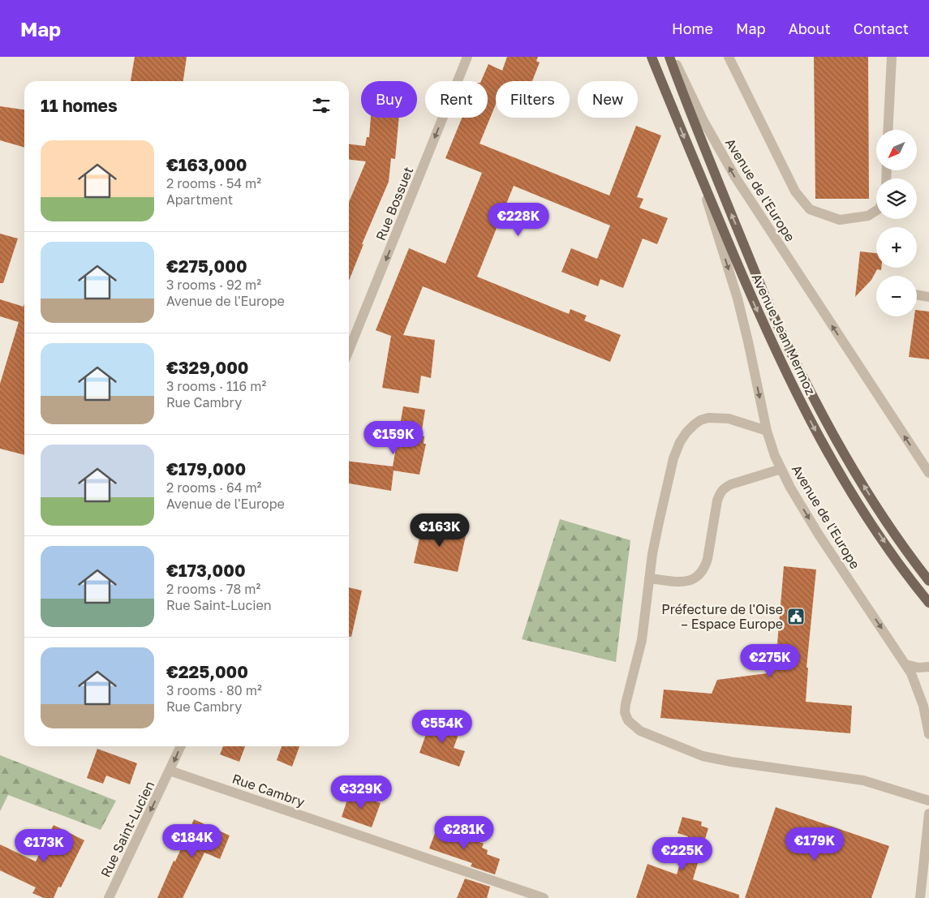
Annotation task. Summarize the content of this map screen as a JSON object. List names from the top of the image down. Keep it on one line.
{"streets":{"main road":["Avenue Jean Mermoz"],"street":["Avenue de l'Europe","Rue Bossuet","Rue Cambry","Rue Saint-Lucien"]},"crossings":[["Avenue de l'Europe","Avenue Jean Mermoz"],["Rue Cambry","Rue Saint-Lucien"]],"one_way":["Rue Bossuet","Rue Saint-Lucien"],"places":{"public building":["Préfecture de l'Oise – Espace Europe"]},"north":"bottom left","page":{"header":"Map","nav":["Home","Map","About","Contact"],"chip":["Buy","Rent","Filters","New"],"heading":"11 homes","map_buttons":["+","−"],"list":[{"name":"€163,000","note":"2 rooms · 54 m² · Apartment"},{"name":"€275,000","note":"3 rooms · 92 m² · Avenue de l'Europe"},{"name":"€329,000","note":"3 rooms · 116 m² · Rue Cambry"},{"name":"€179,000","note":"2 rooms · 64 m² · Avenue de l'Europe"},{"name":"€173,000","note":"2 rooms · 78 m² · Rue Saint-Lucien"},{"name":"€225,000","note":"3 rooms · 80 m² · Rue Cambry"}],"price":["€228K","€159K","€163K","€275K","€554K","€329K","€281K","€184K","€179K","€173K","€225K"]}}
